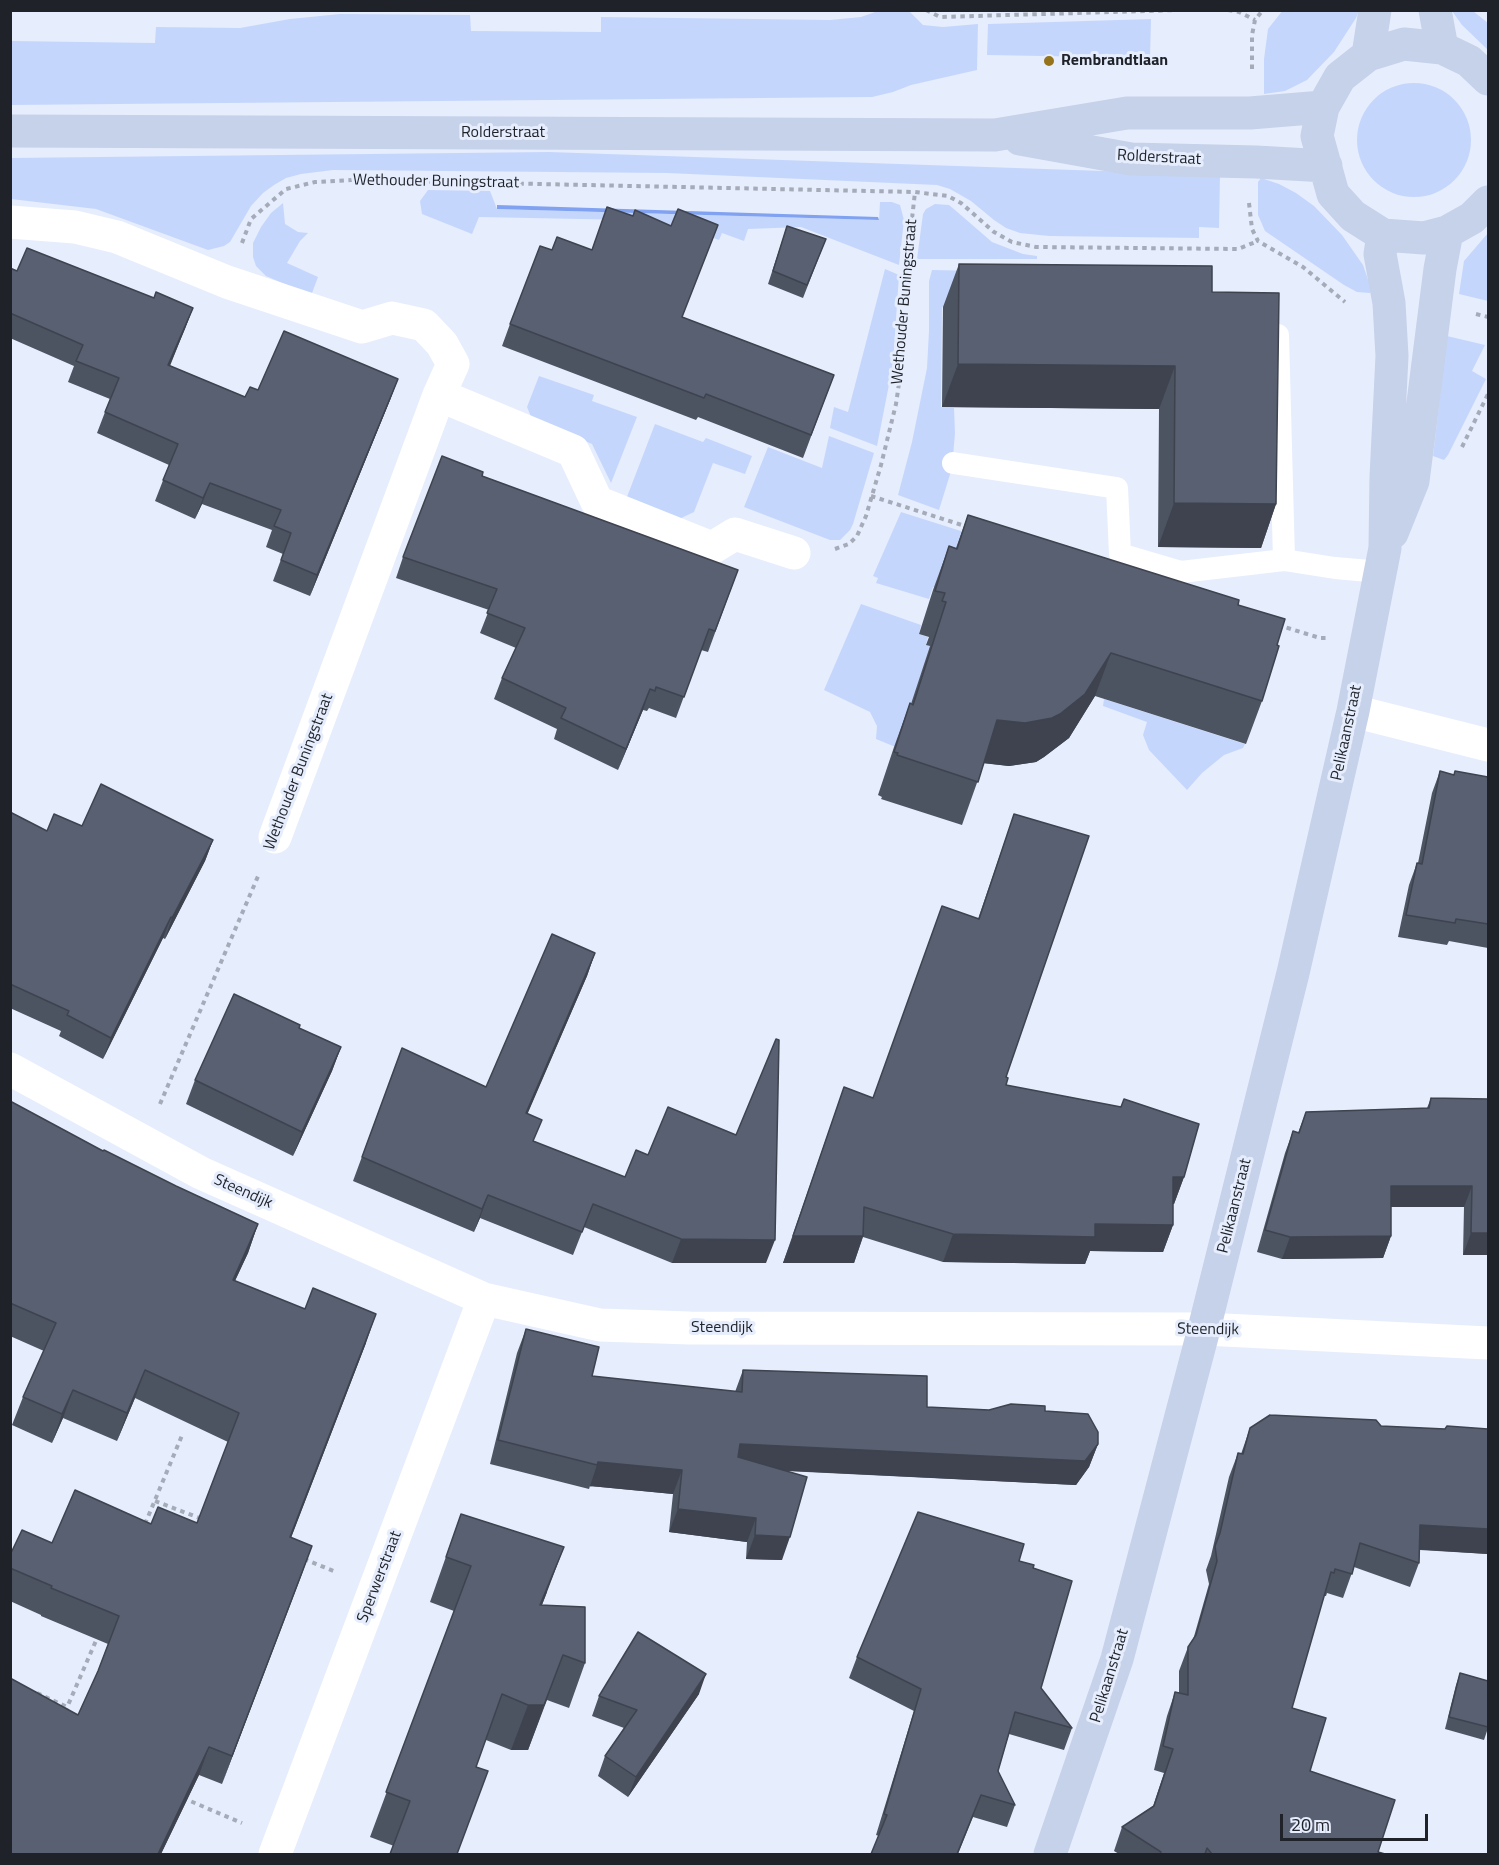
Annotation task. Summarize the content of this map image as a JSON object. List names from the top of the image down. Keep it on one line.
{"streets":{"main road":["Rolderstraat","Pelikaanstraat"],"street":["Wethouder Buningstraat","Steendijk","Sperwerstraat"]},"crossings":[["Wethouder Buningstraat","Steendijk"],["Pelikaanstraat","Steendijk"],["Steendijk","Sperwerstraat"]],"places":["Rembrandtlaan"],"scale_bar":"20 m"}
